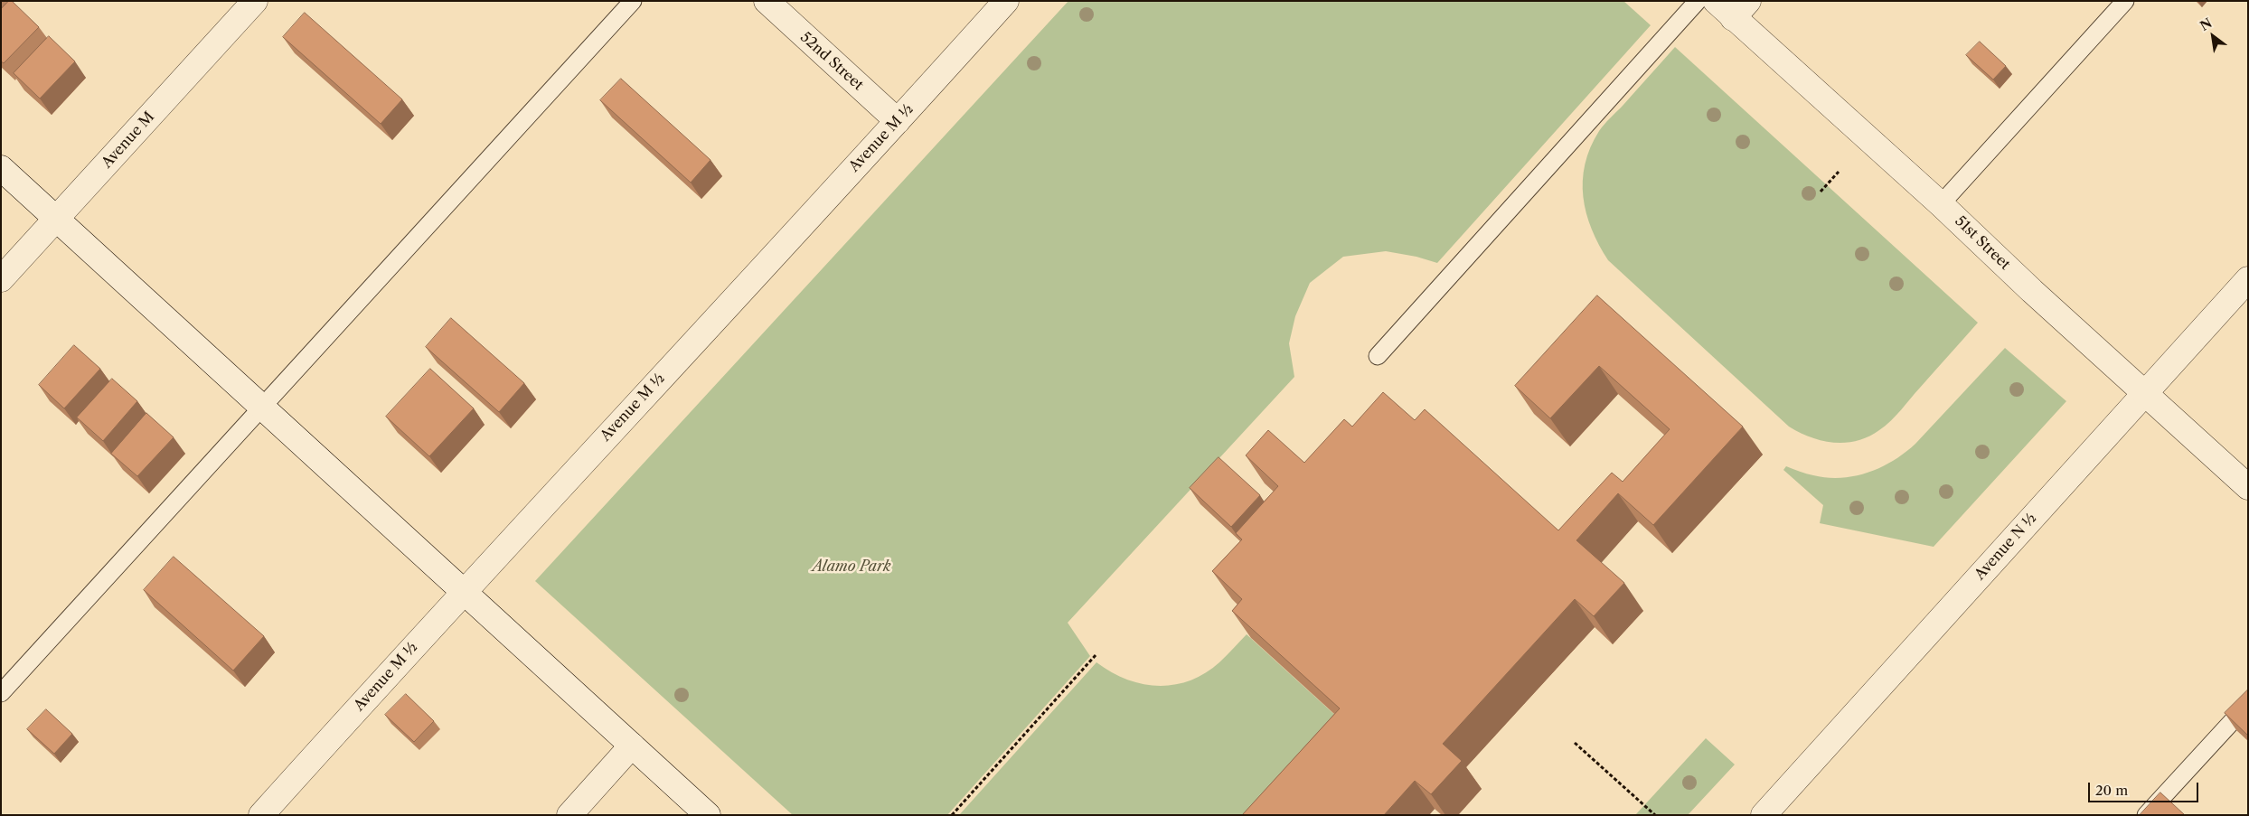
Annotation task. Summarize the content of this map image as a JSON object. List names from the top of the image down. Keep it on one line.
{"streets":{"street":["52nd Street","Avenue M ½","Avenue M","51st Street","Avenue N ½"]},"crossings":[["52nd Street","Avenue M ½"],["51st Street","Avenue N ½"]],"parks":["Alamo Park"],"scale_bar":"20 m","north":"top left"}
